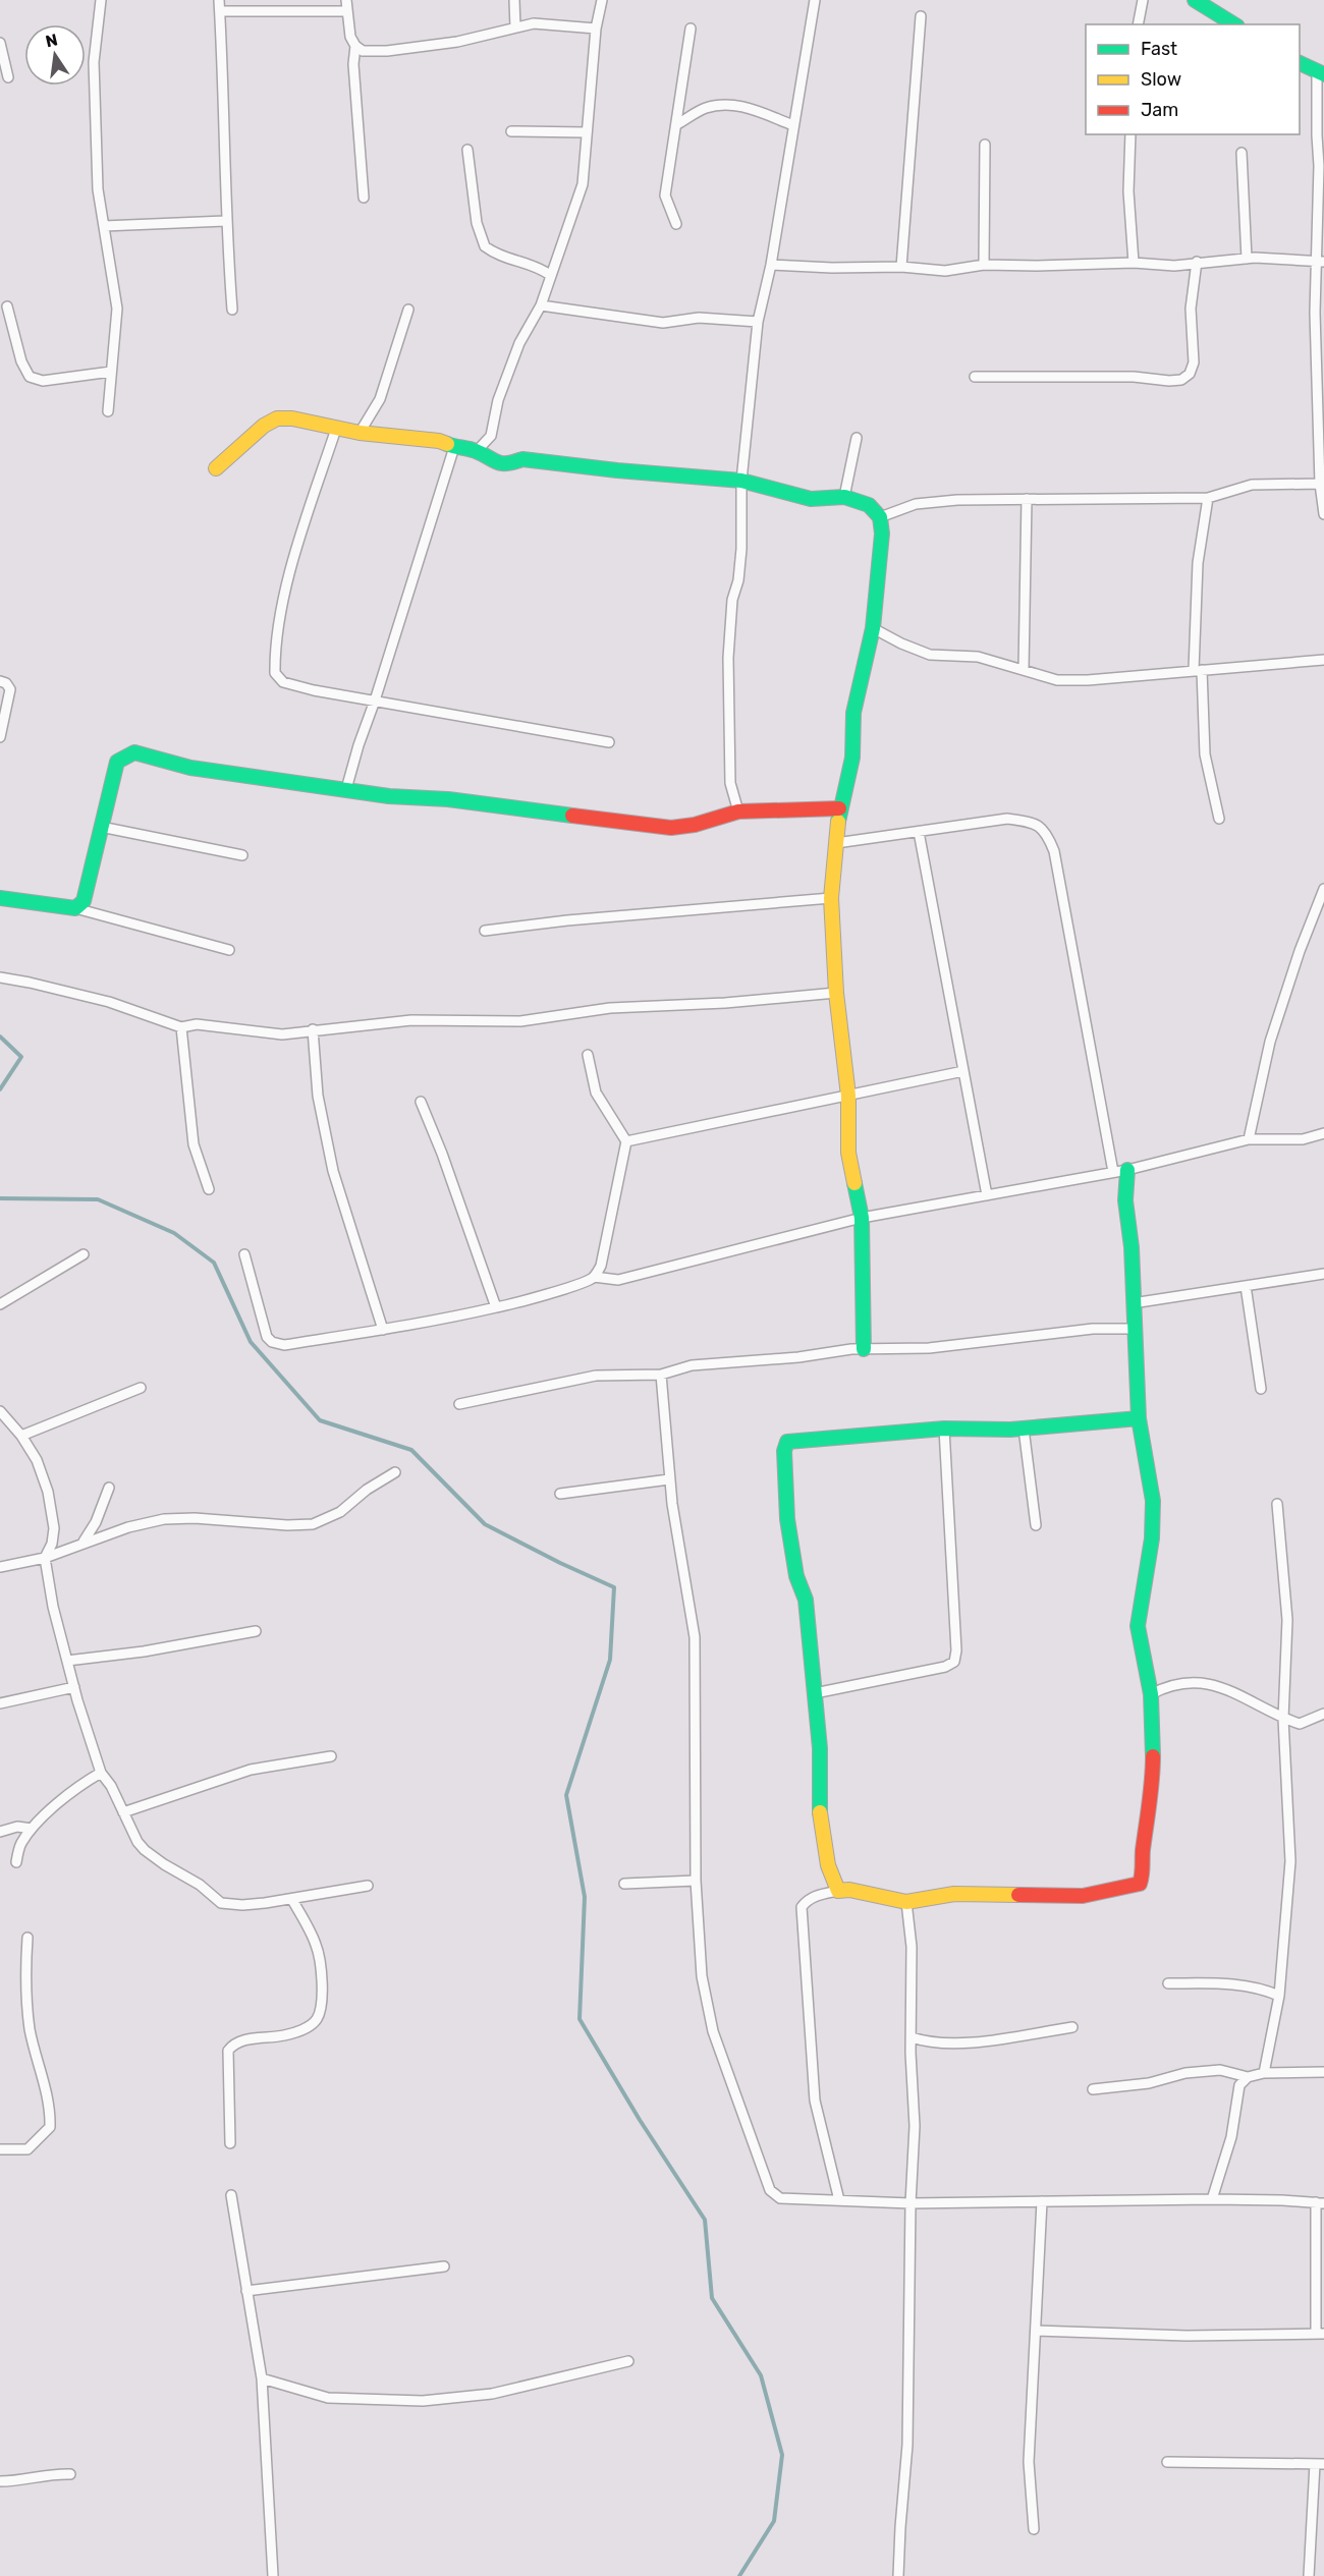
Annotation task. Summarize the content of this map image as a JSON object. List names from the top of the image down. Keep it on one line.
{"legend":["Fast","Slow","Jam"],"north":"top"}
